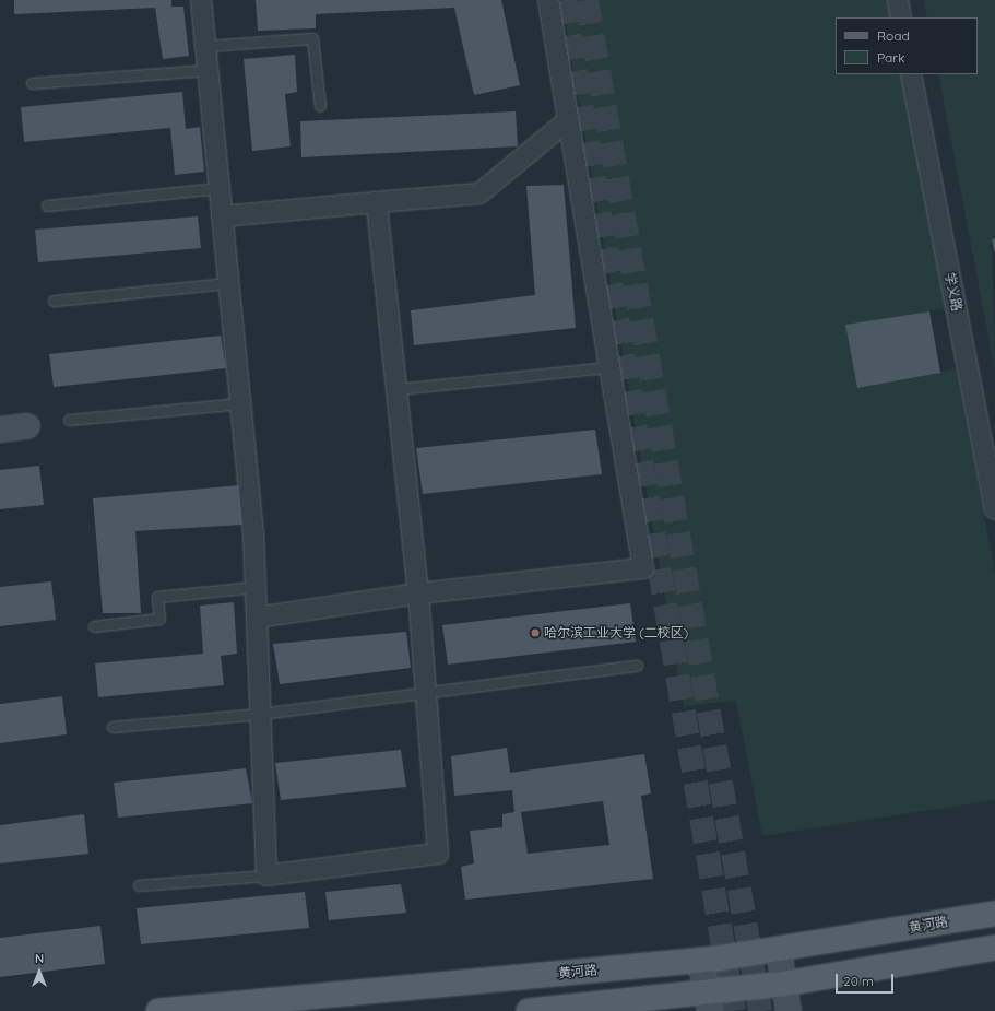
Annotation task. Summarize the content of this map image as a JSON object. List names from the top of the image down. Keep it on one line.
{"streets":{"main road":["黄河路"],"street":["学义路"]},"places":["哈尔滨工业大学 (二校区)"],"legend":["Road","Park"],"scale_bar":"20 m","north":"top"}
